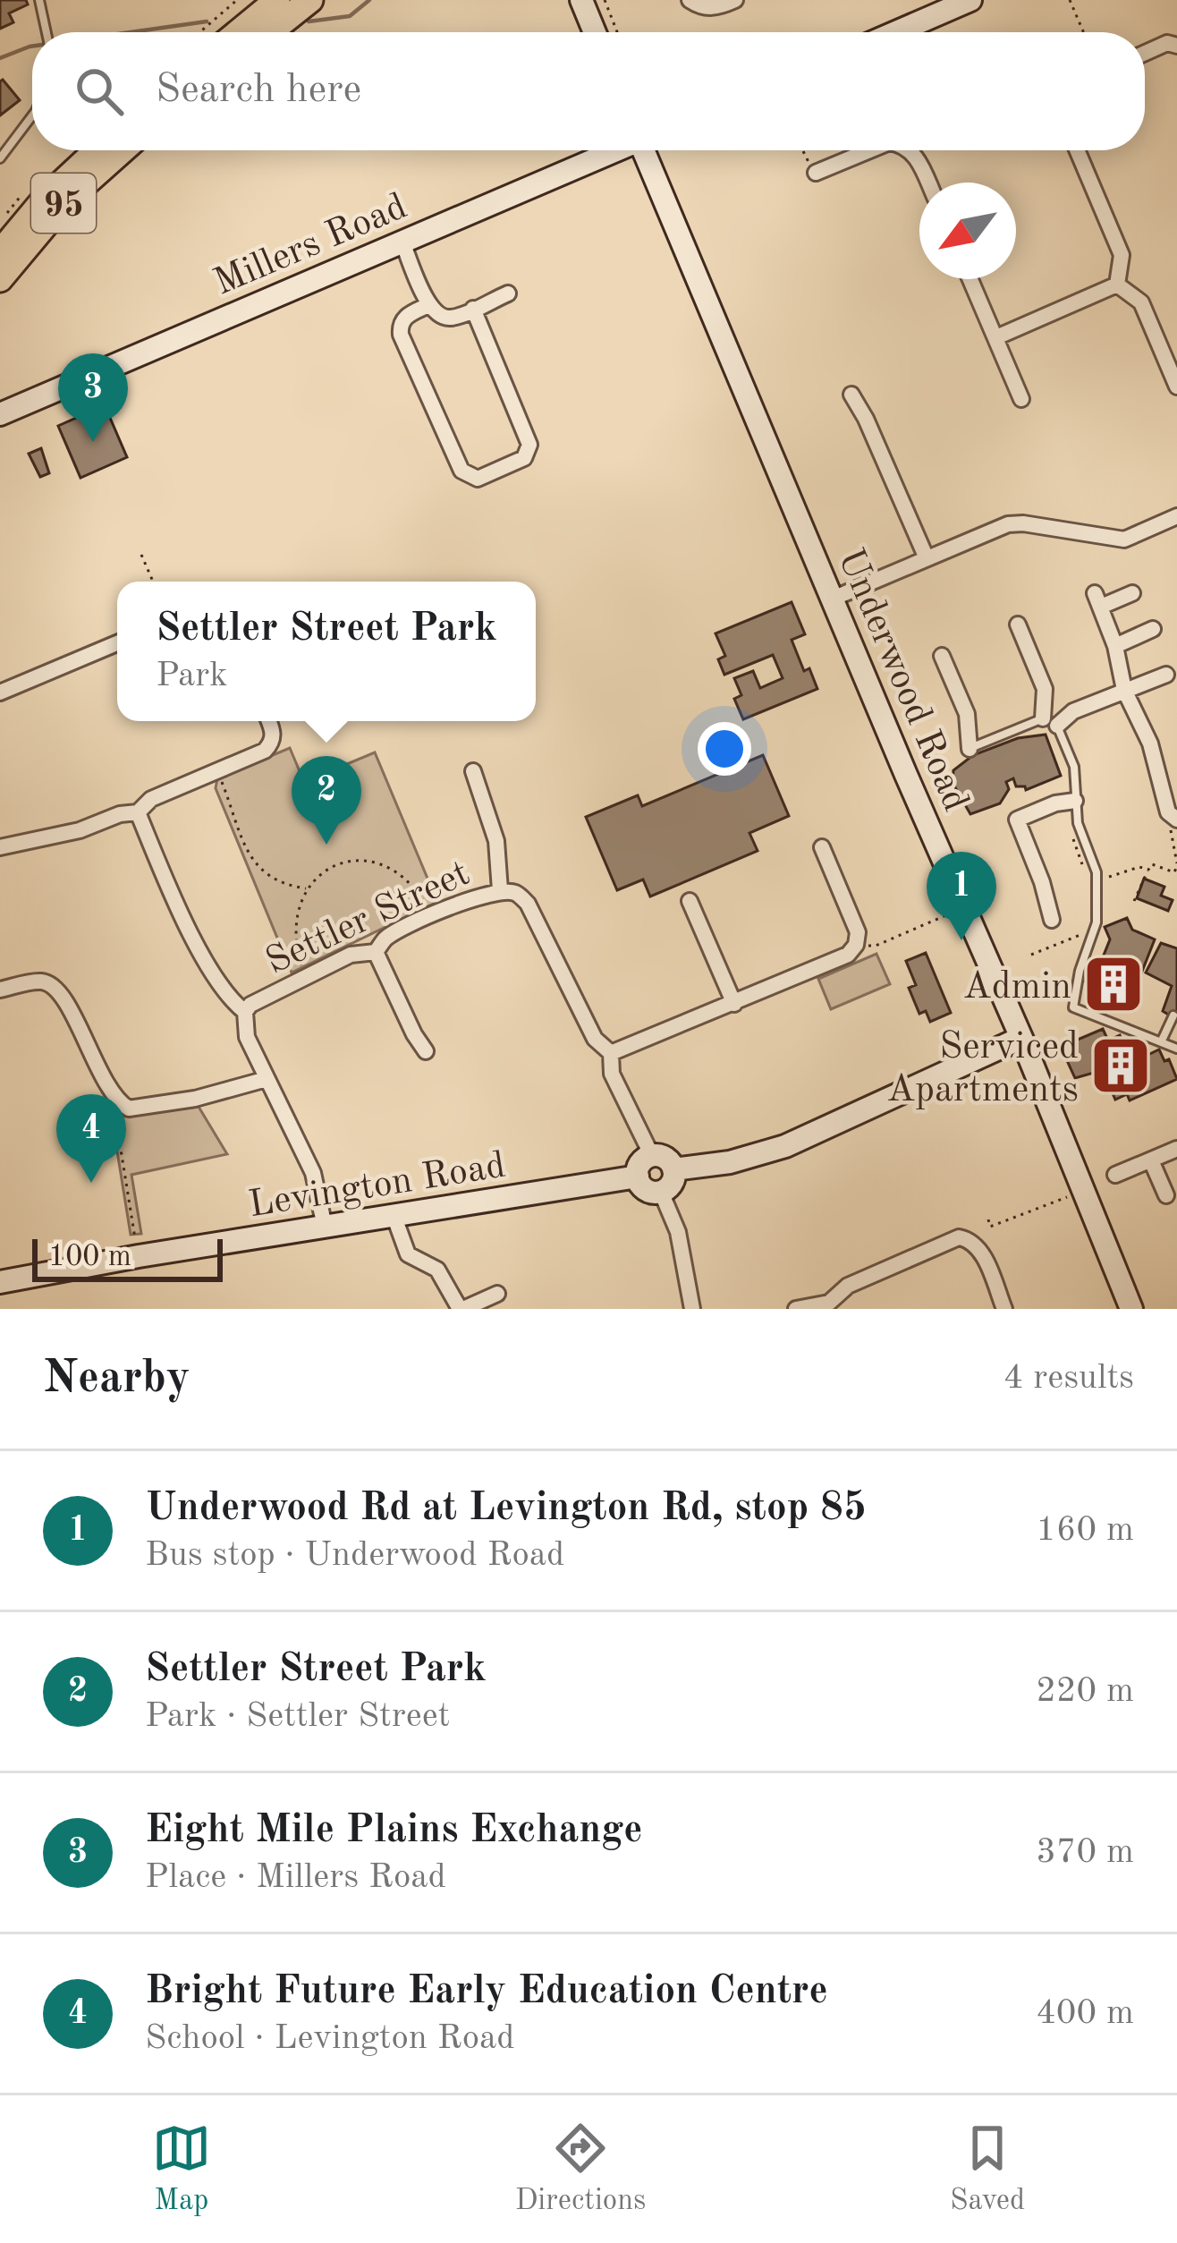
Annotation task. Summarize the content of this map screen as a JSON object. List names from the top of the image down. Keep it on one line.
{"streets":{"main road":["95"],"street":["Millers Road","Underwood Road","Settler Street","Levington Road"]},"crossings":[["Settler Street","Levington Road"]],"places":{"building":["Admin","Serviced Apartments"]},"scale_bar":"100 m","north":"bottom left","page":{"search":"Search here","pins":["3","2","1","4"],"popup":["Settler Street Park","Park"],"scale":"100 m","heading":["Nearby","4 results"],"list":[{"mark":"1","name":"Underwood Rd at Levington Rd, stop 85","note":"Bus stop · Underwood Road","value":"160 m"},{"mark":"2","name":"Settler Street Park","note":"Park · Settler Street","value":"220 m"},{"mark":"3","name":"Eight Mile Plains Exchange","note":"Place · Millers Road","value":"370 m"},{"mark":"4","name":"Bright Future Early Education Centre","note":"School · Levington Road","value":"400 m"}],"nav":["Map","Directions","Saved"]}}
